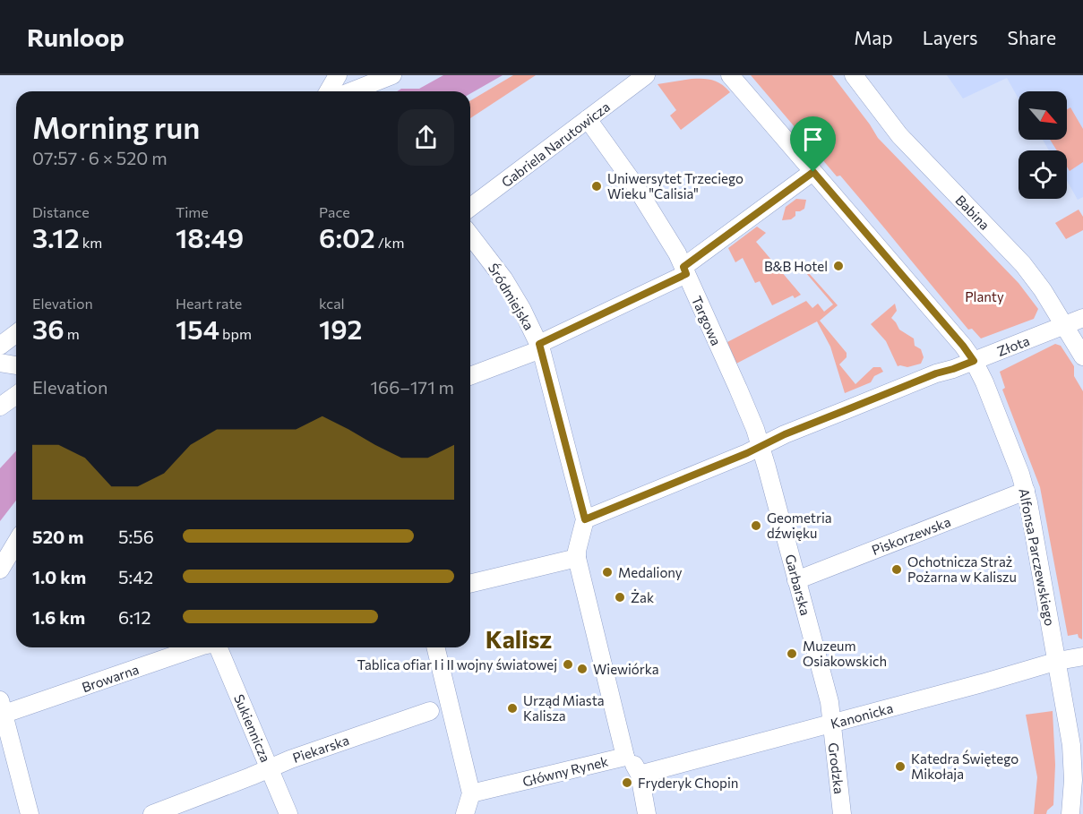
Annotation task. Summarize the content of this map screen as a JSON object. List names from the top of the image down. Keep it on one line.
{"streets":{"street":["Gabriela Narutowicza","Babina","Śródmiejska","Targowa","Złota","Piskorzewska","Alfonsa Parczewskiego","Garbarska","Browarna","Kanonicka","Sukiennicza","Piekarska","Grodzka","Główny Rynek"]},"crossings":[["Gabriela Narutowicza","Targowa"],["Babina","Złota"],["Śródmiejska","Złota"],["Śródmiejska","Główny Rynek"],["Targowa","Złota"],["Targowa","Garbarska"],["Złota","Alfonsa Parczewskiego"],["Złota","Garbarska"],["Piskorzewska","Alfonsa Parczewskiego"],["Piskorzewska","Garbarska"],["Alfonsa Parczewskiego","Kanonicka"],["Garbarska","Kanonicka"],["Garbarska","Grodzka"],["Kanonicka","Grodzka"],["Sukiennicza","Piekarska"]],"districts":["Kalisz"],"parks":["Planty"],"places":["Uniwersytet Trzeciego Wieku \"Calisia\"","B&B Hotel","Geometria dźwięku","Ochotnicza Straż Pożarna w Kaliszu","Medaliony","Żak","Muzeum Osiakowskich","Tablica ofiar I i II wojny światowej","Wiewiórka","Urząd Miasta Kalisza","Katedra Świętego Mikołaja","Fryderyk Chopin"],"north":"bottom right","page":{"header":"Runloop","nav":["Map","Layers","Share"],"heading":["Morning run","07:57 · 6 × 520 m"],"stats":[["Distance","3.12 km"],["Time","18:49"],["Pace","6:02 /km"],["Elevation","36 m"],["Heart rate","154 bpm"],["kcal","192"]],"chart":["Elevation","166–171 m"],"list":[{"name":"520 m","note":"5:56"},{"name":"1.0 km","note":"5:42"},{"name":"1.6 km","note":"6:12"}]}}
